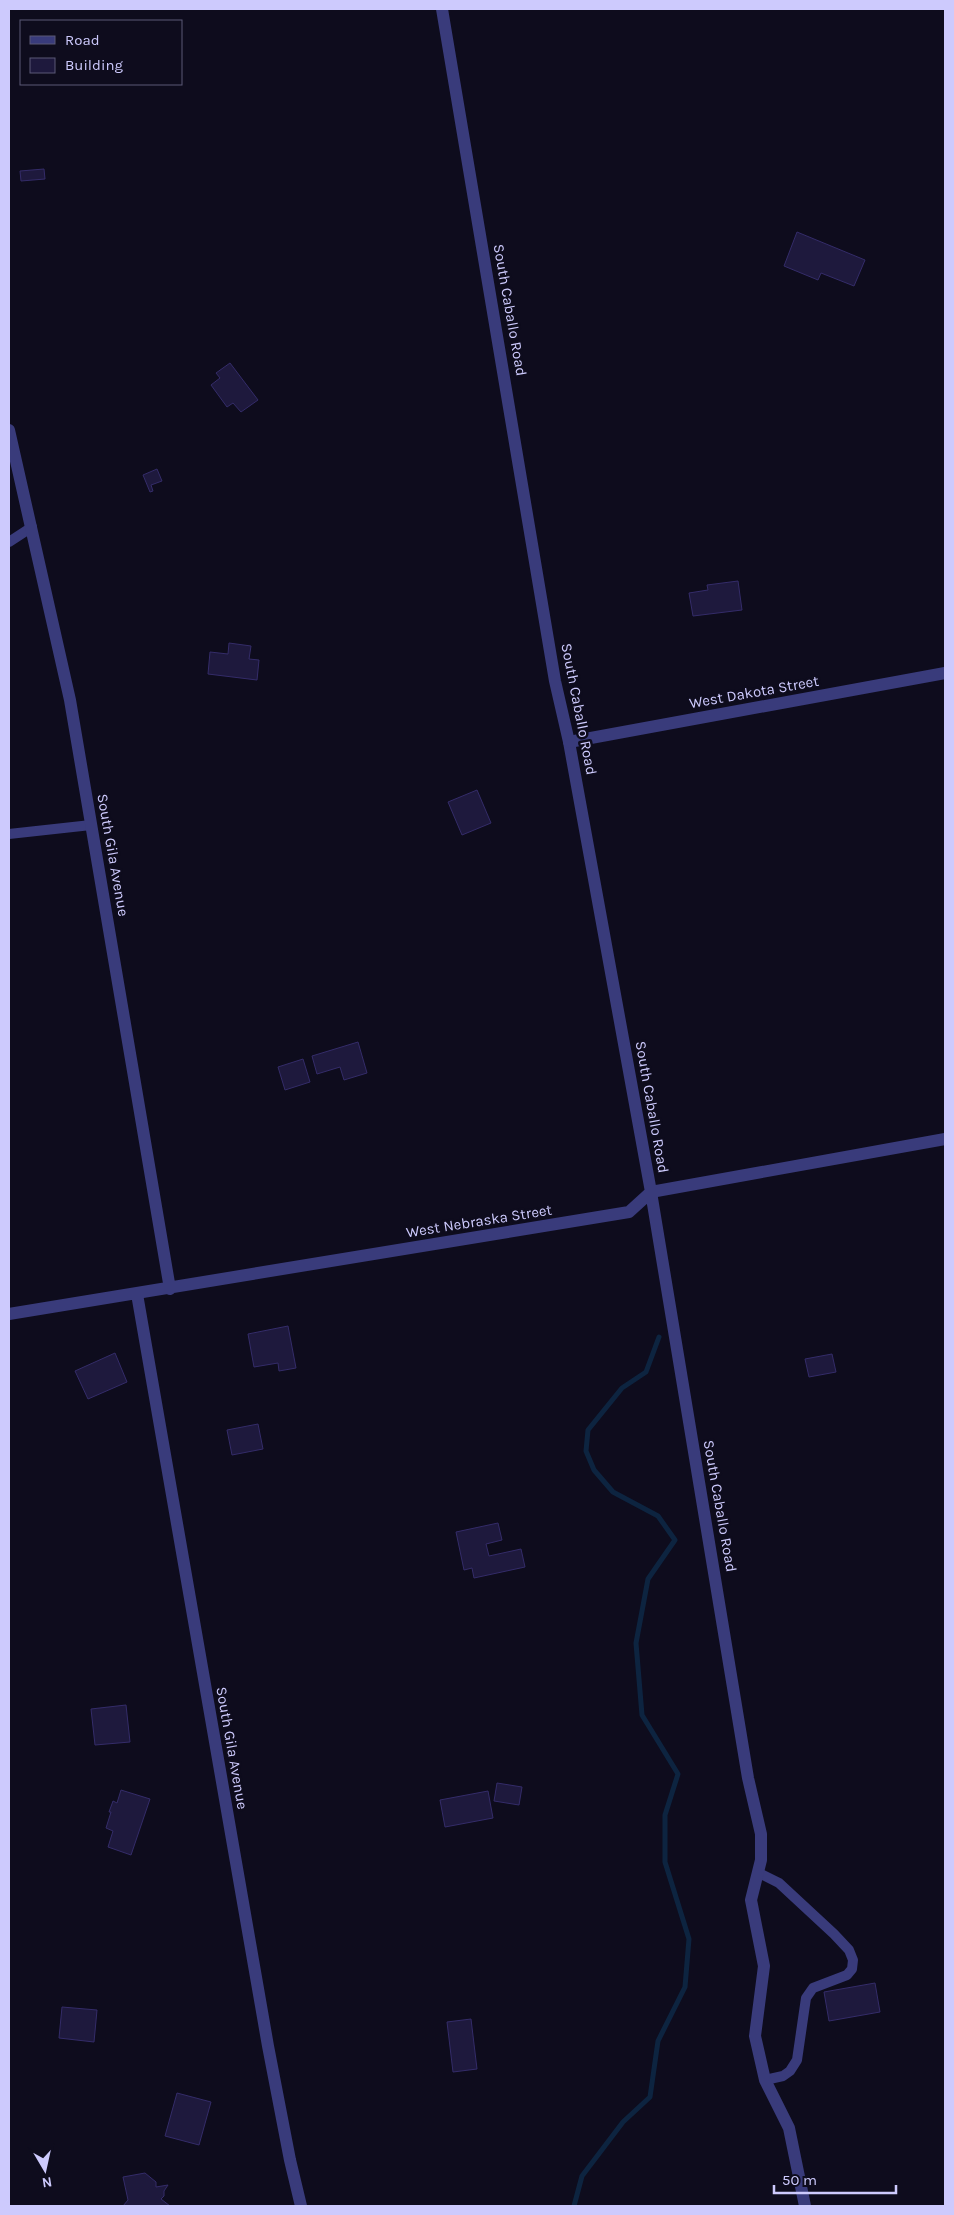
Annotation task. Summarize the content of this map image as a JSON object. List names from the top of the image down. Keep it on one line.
{"streets":{"street":["South Caballo Road","West Dakota Street","South Gila Avenue","West Nebraska Street"]},"crossings":[["South Caballo Road","West Dakota Street"],["South Caballo Road","West Nebraska Street"],["South Gila Avenue","West Nebraska Street"]],"legend":["Road","Building"],"scale_bar":"50 m","north":"bottom"}
